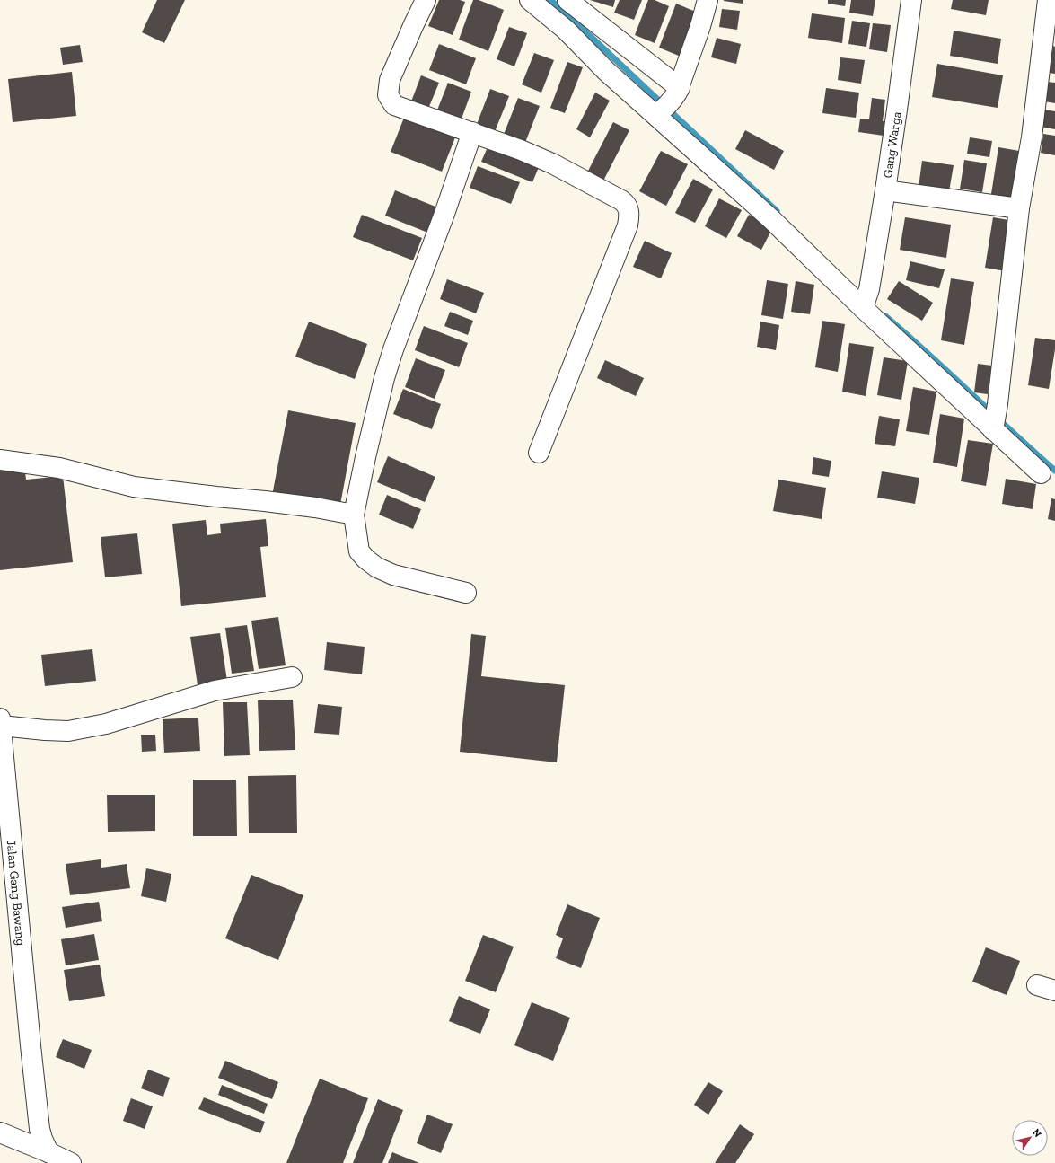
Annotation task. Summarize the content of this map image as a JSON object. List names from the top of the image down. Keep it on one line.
{"streets":{"street":["Gang Warga","Jalan Gang Bawang"]},"north":"top right"}
